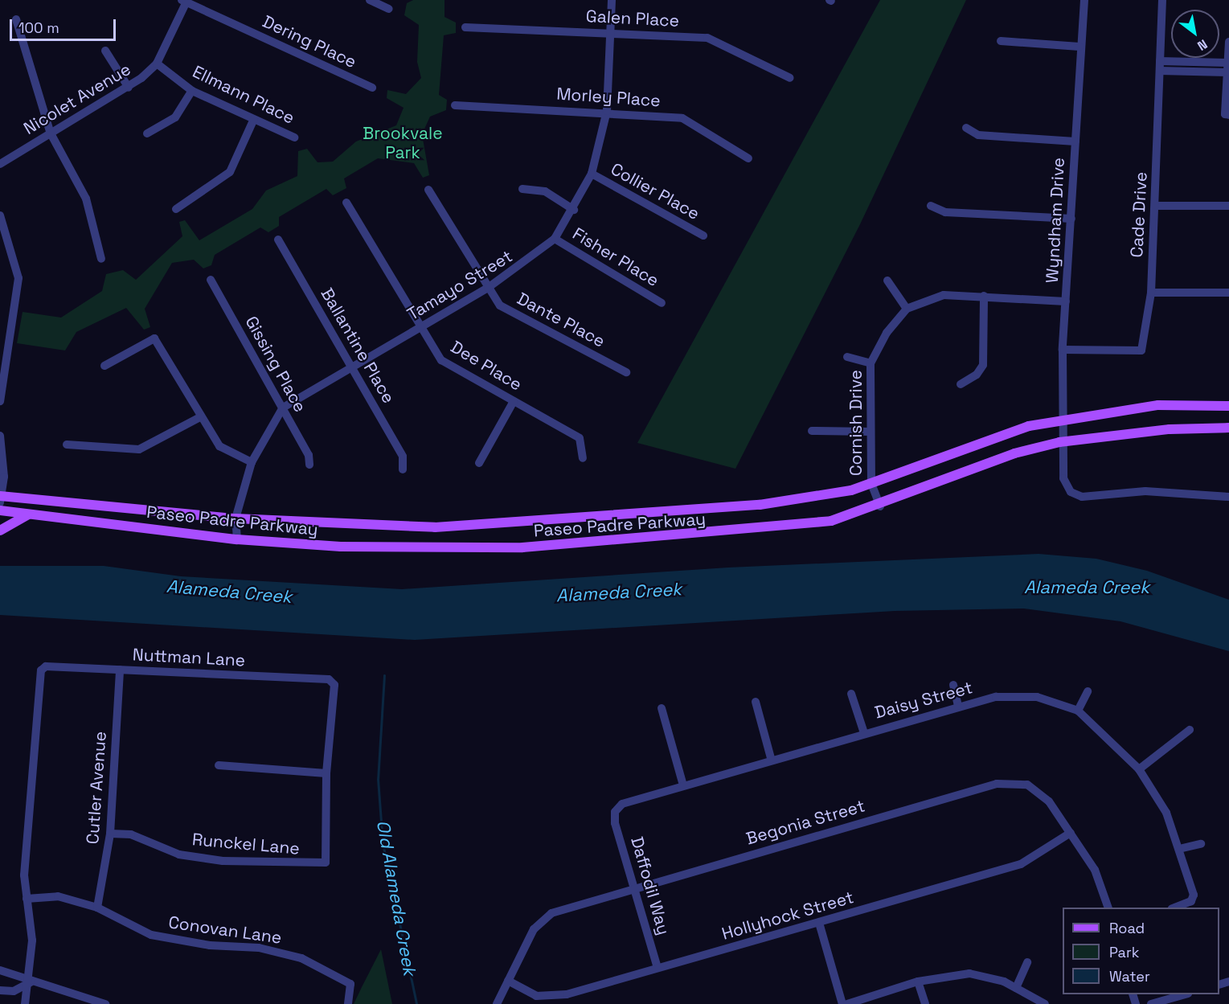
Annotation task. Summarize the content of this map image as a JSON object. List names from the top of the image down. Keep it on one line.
{"streets":{"main road":["Paseo Padre Parkway"],"street":["Galen Place","Dering Place","Ellmann Place","Morley Place","Nicolet Avenue","Collier Place","Cade Drive","Wyndham Drive","Fisher Place","Tamayo Street","Dante Place","Ballantine Place","Gissing Place","Dee Place","Cornish Drive","Nuttman Lane","Daisy Street","Cutler Avenue","Begonia Street","Runckel Lane","Daffodil Way","Hollyhock Street","Conovan Lane"]},"crossings":[["Galen Place","Tamayo Street"],["Dering Place","Nicolet Avenue"],["Ellmann Place","Nicolet Avenue"],["Morley Place","Tamayo Street"],["Collier Place","Tamayo Street"],["Cade Drive","Wyndham Drive"],["Wyndham Drive","Paseo Padre Parkway"],["Fisher Place","Tamayo Street"],["Tamayo Street","Dante Place"],["Tamayo Street","Ballantine Place"],["Tamayo Street","Gissing Place"],["Tamayo Street","Dee Place"],["Tamayo Street","Paseo Padre Parkway"],["Cornish Drive","Paseo Padre Parkway"],["Nuttman Lane","Cutler Avenue"],["Nuttman Lane","Runckel Lane"],["Nuttman Lane","Conovan Lane"],["Daisy Street","Daffodil Way"],["Cutler Avenue","Runckel Lane"],["Cutler Avenue","Conovan Lane"],["Begonia Street","Daffodil Way"],["Begonia Street","Hollyhock Street"],["Daffodil Way","Hollyhock Street"]],"water":["Alameda Creek","Old Alameda Creek"],"parks":["Brookvale Park"],"legend":["Road","Park","Water"],"scale_bar":"100 m","north":"bottom right"}
